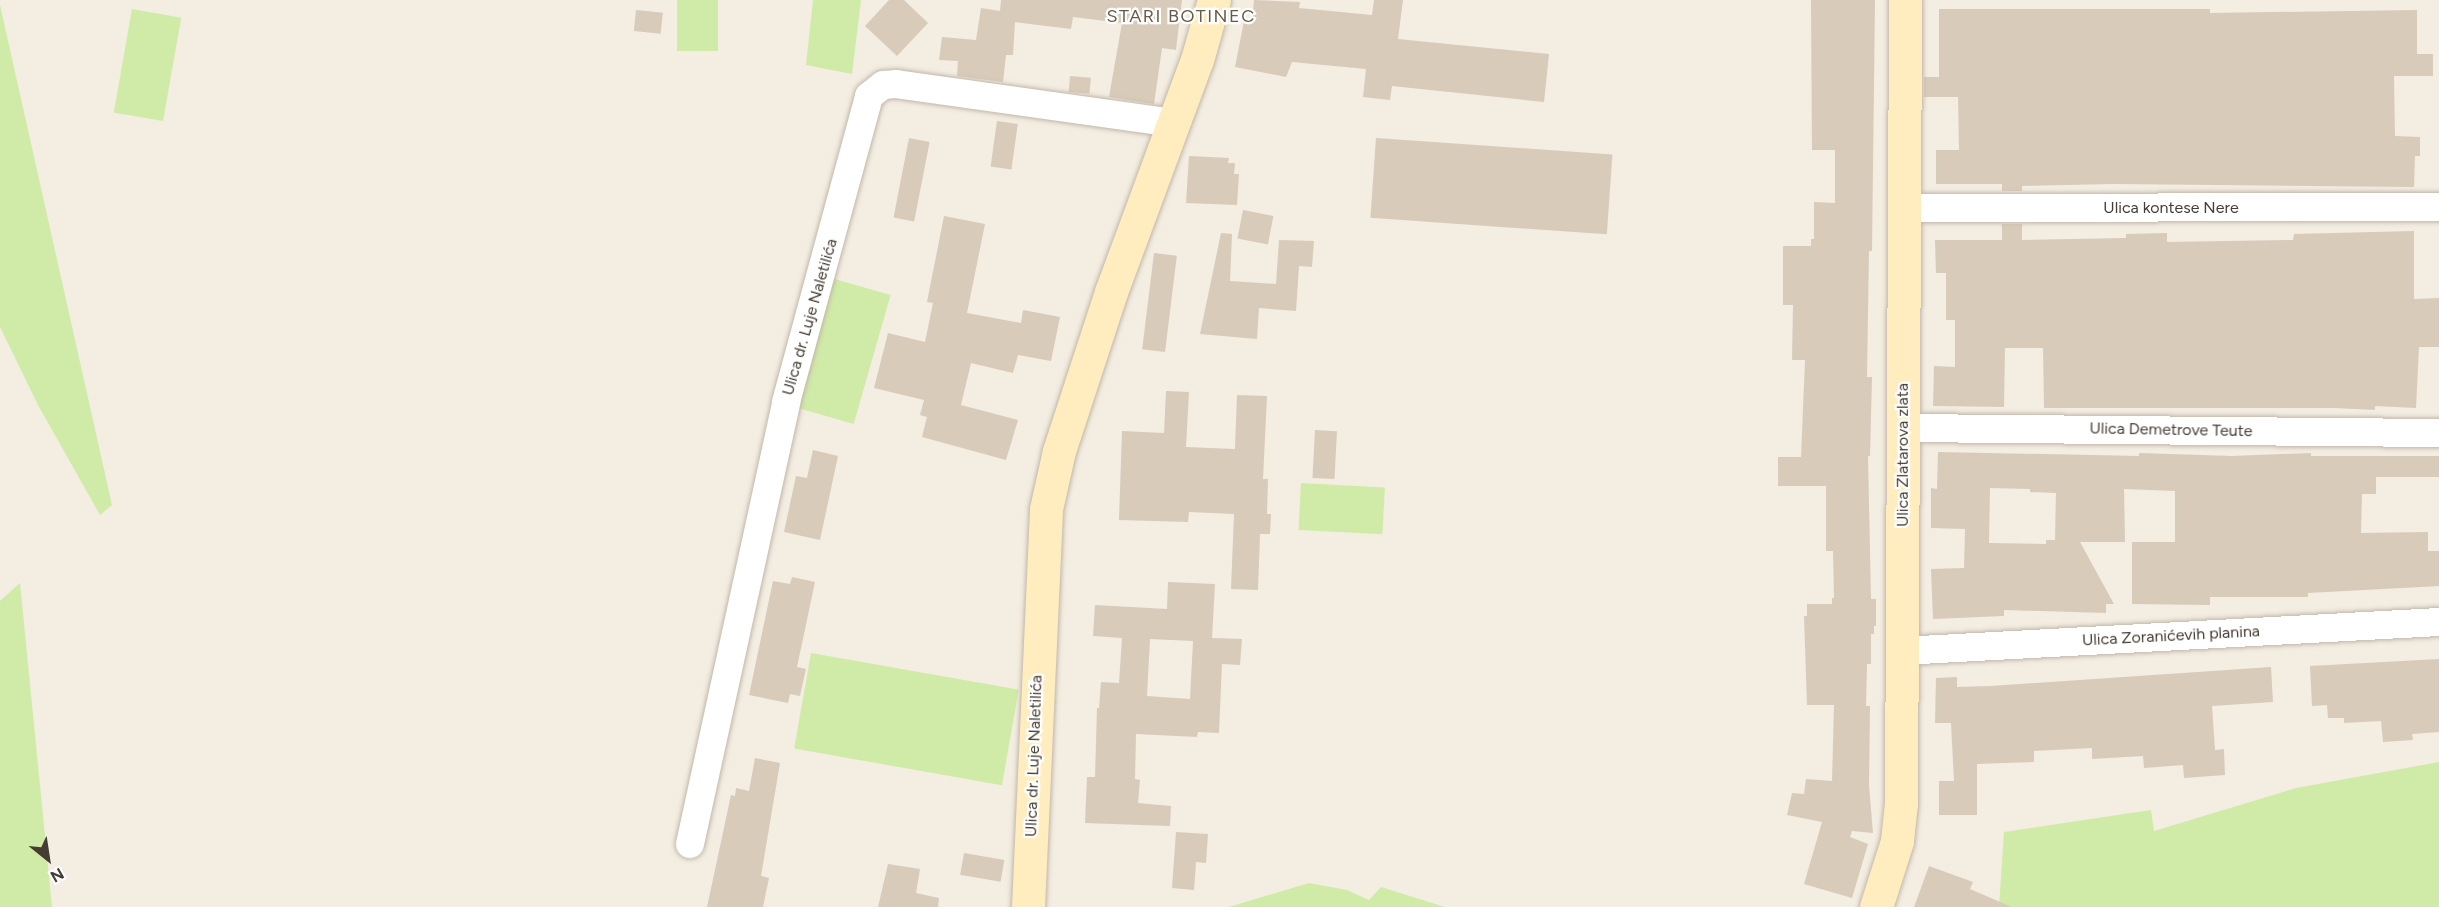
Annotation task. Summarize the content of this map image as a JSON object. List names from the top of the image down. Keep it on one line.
{"streets":{"street":["Ulica kontese Nere","Ulica dr. Luje Naletilića","Ulica Demetrove Teute","Ulica Zlatarova zlata","Ulica Zoranićevih planina"]},"crossings":[["Ulica kontese Nere","Ulica Zlatarova zlata"],["Ulica Demetrove Teute","Ulica Zlatarova zlata"],["Ulica Zlatarova zlata","Ulica Zoranićevih planina"]],"districts":["STARI BOTINEC"],"north":"bottom right"}
